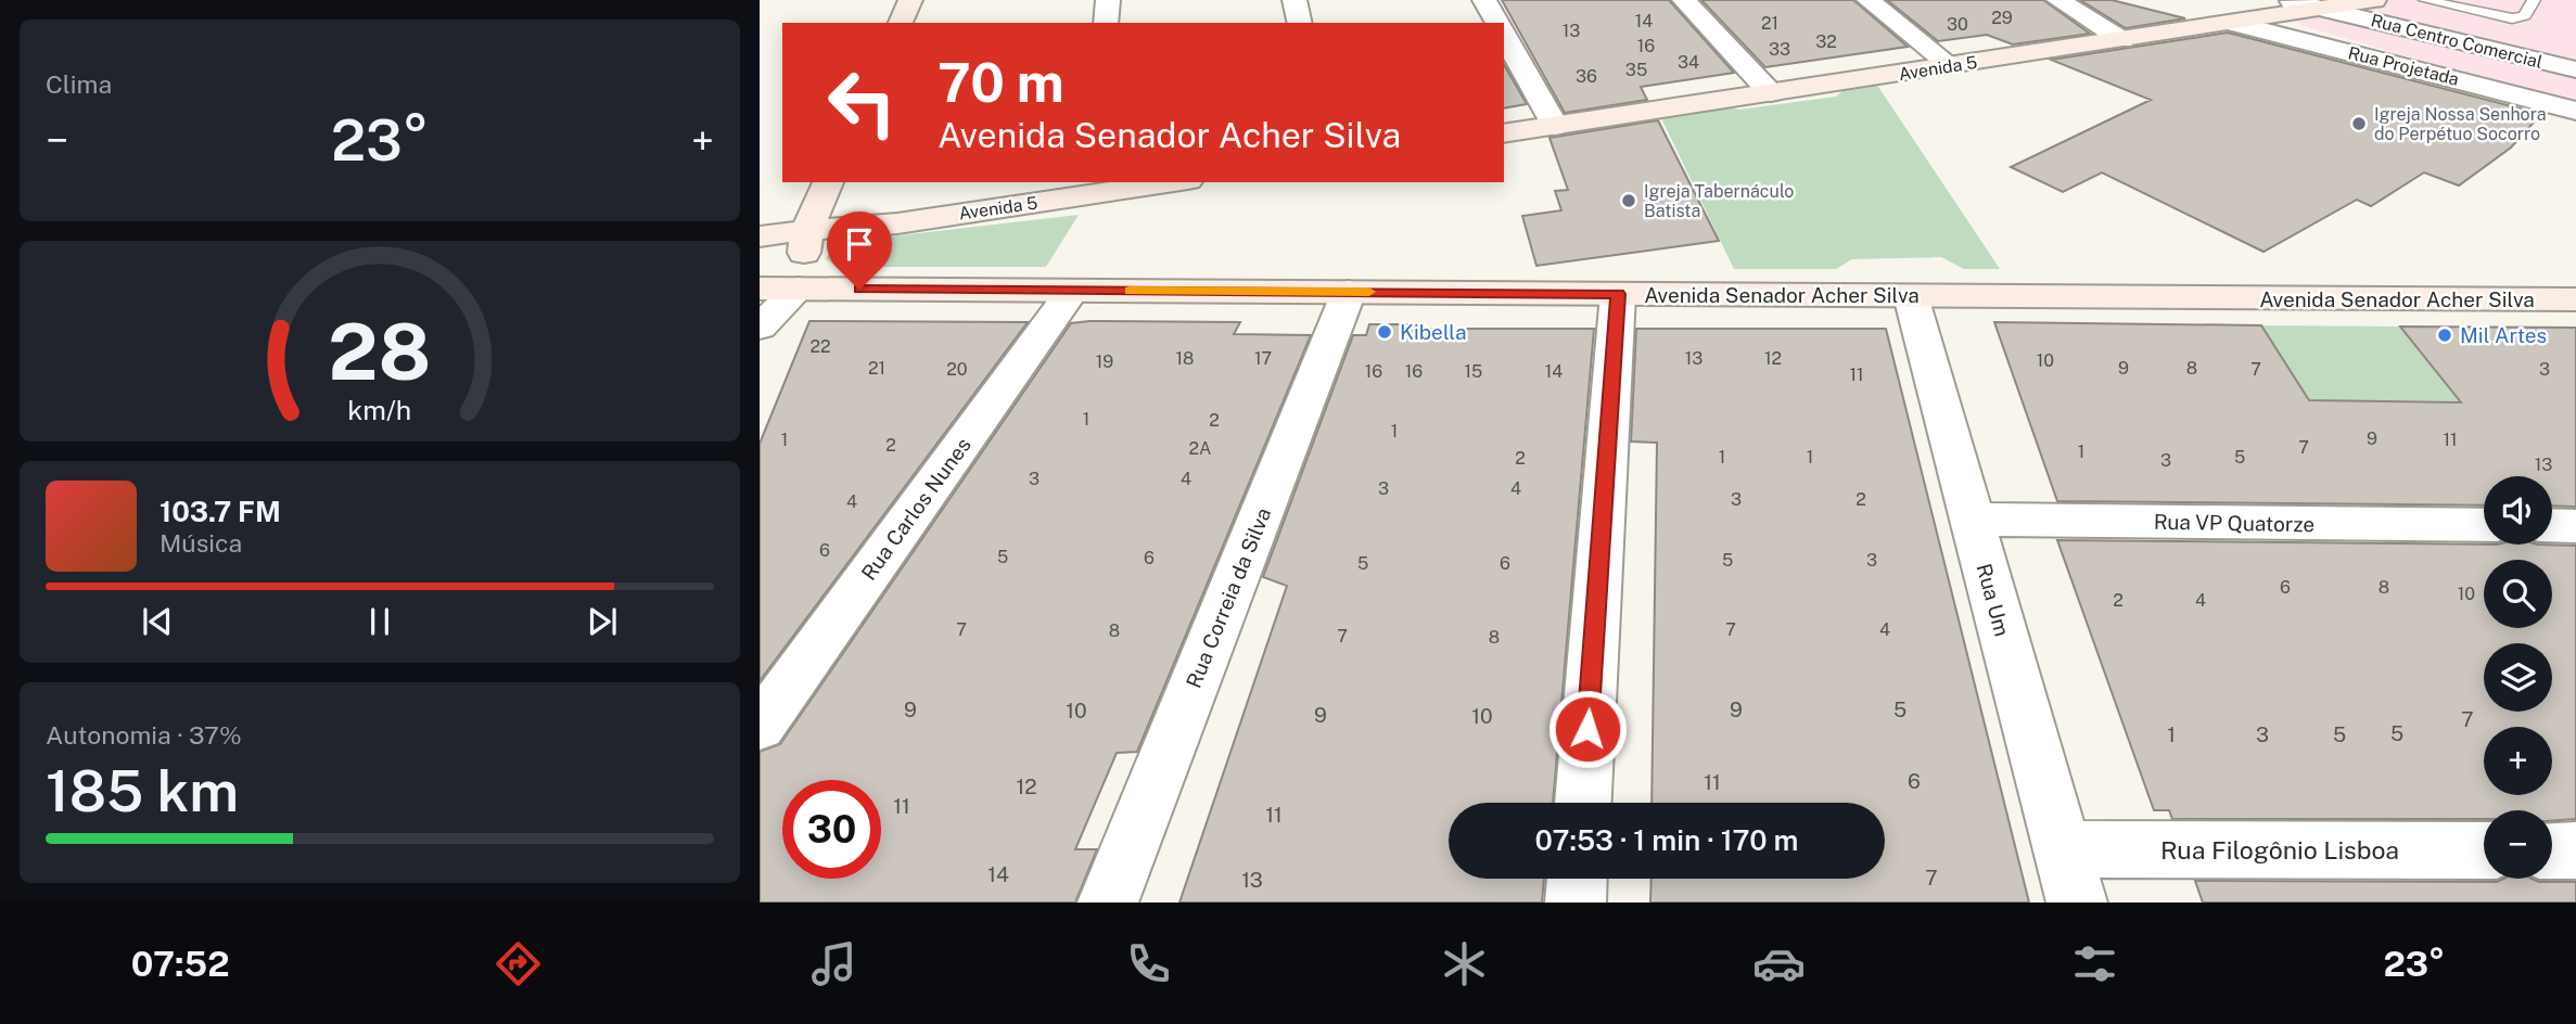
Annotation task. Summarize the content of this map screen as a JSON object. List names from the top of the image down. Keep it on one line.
{"streets":{"street":["Rua Centro Comercial","Rua Projetada","Avenida 5","Avenida Senador Acher Silva","Rua Carlos Nunes","Rua VP Quatorze","Rua Correia da Silva","Rua Um","Rua Filogônio Lisboa"]},"crossings":[["Rua Centro Comercial","Avenida 5"],["Rua Projetada","Avenida 5"],["Avenida Senador Acher Silva","Rua Carlos Nunes"],["Avenida Senador Acher Silva","Rua Correia da Silva"],["Avenida Senador Acher Silva","Rua Um"],["Rua VP Quatorze","Rua Um"],["Rua Um","Rua Filogônio Lisboa"]],"places":["Igreja Nossa Senhora do Perpétuo Socorro","Igreja Tabernáculo Batista","Kibella","Mil Artes"],"house_numbers":["29","14","21","30","13","32","16","33","34","35","36","22","18","17","13","12","10","19","21","9","8","20","7","3","16","16","15","14","11","1","2","1","9","1","11","2","7","2A","1","1","1","5","2","3","13","3","4","3","4","3","2","4","6","5","6","5","3","5","6","6","8","10","2","4","7","7","4","8","7","8","9","9","5","10","9","10","7","5","1","3","5","6","11","12","11","11","14","7","13"],"page":{"tile":["Clima",["Autonomia · 37%","185 km"]],"turn":["70 m","Avenida Senador Acher Silva"],"heat":["−","23°","+"],"map_buttons":["+","−"],"song":["103.7 FM","Música"],"limit":"30","trip":"07:53 · 1 min · 170 m","tabs":["07:52","23°"],"gauge":["28","km/h"]}}
